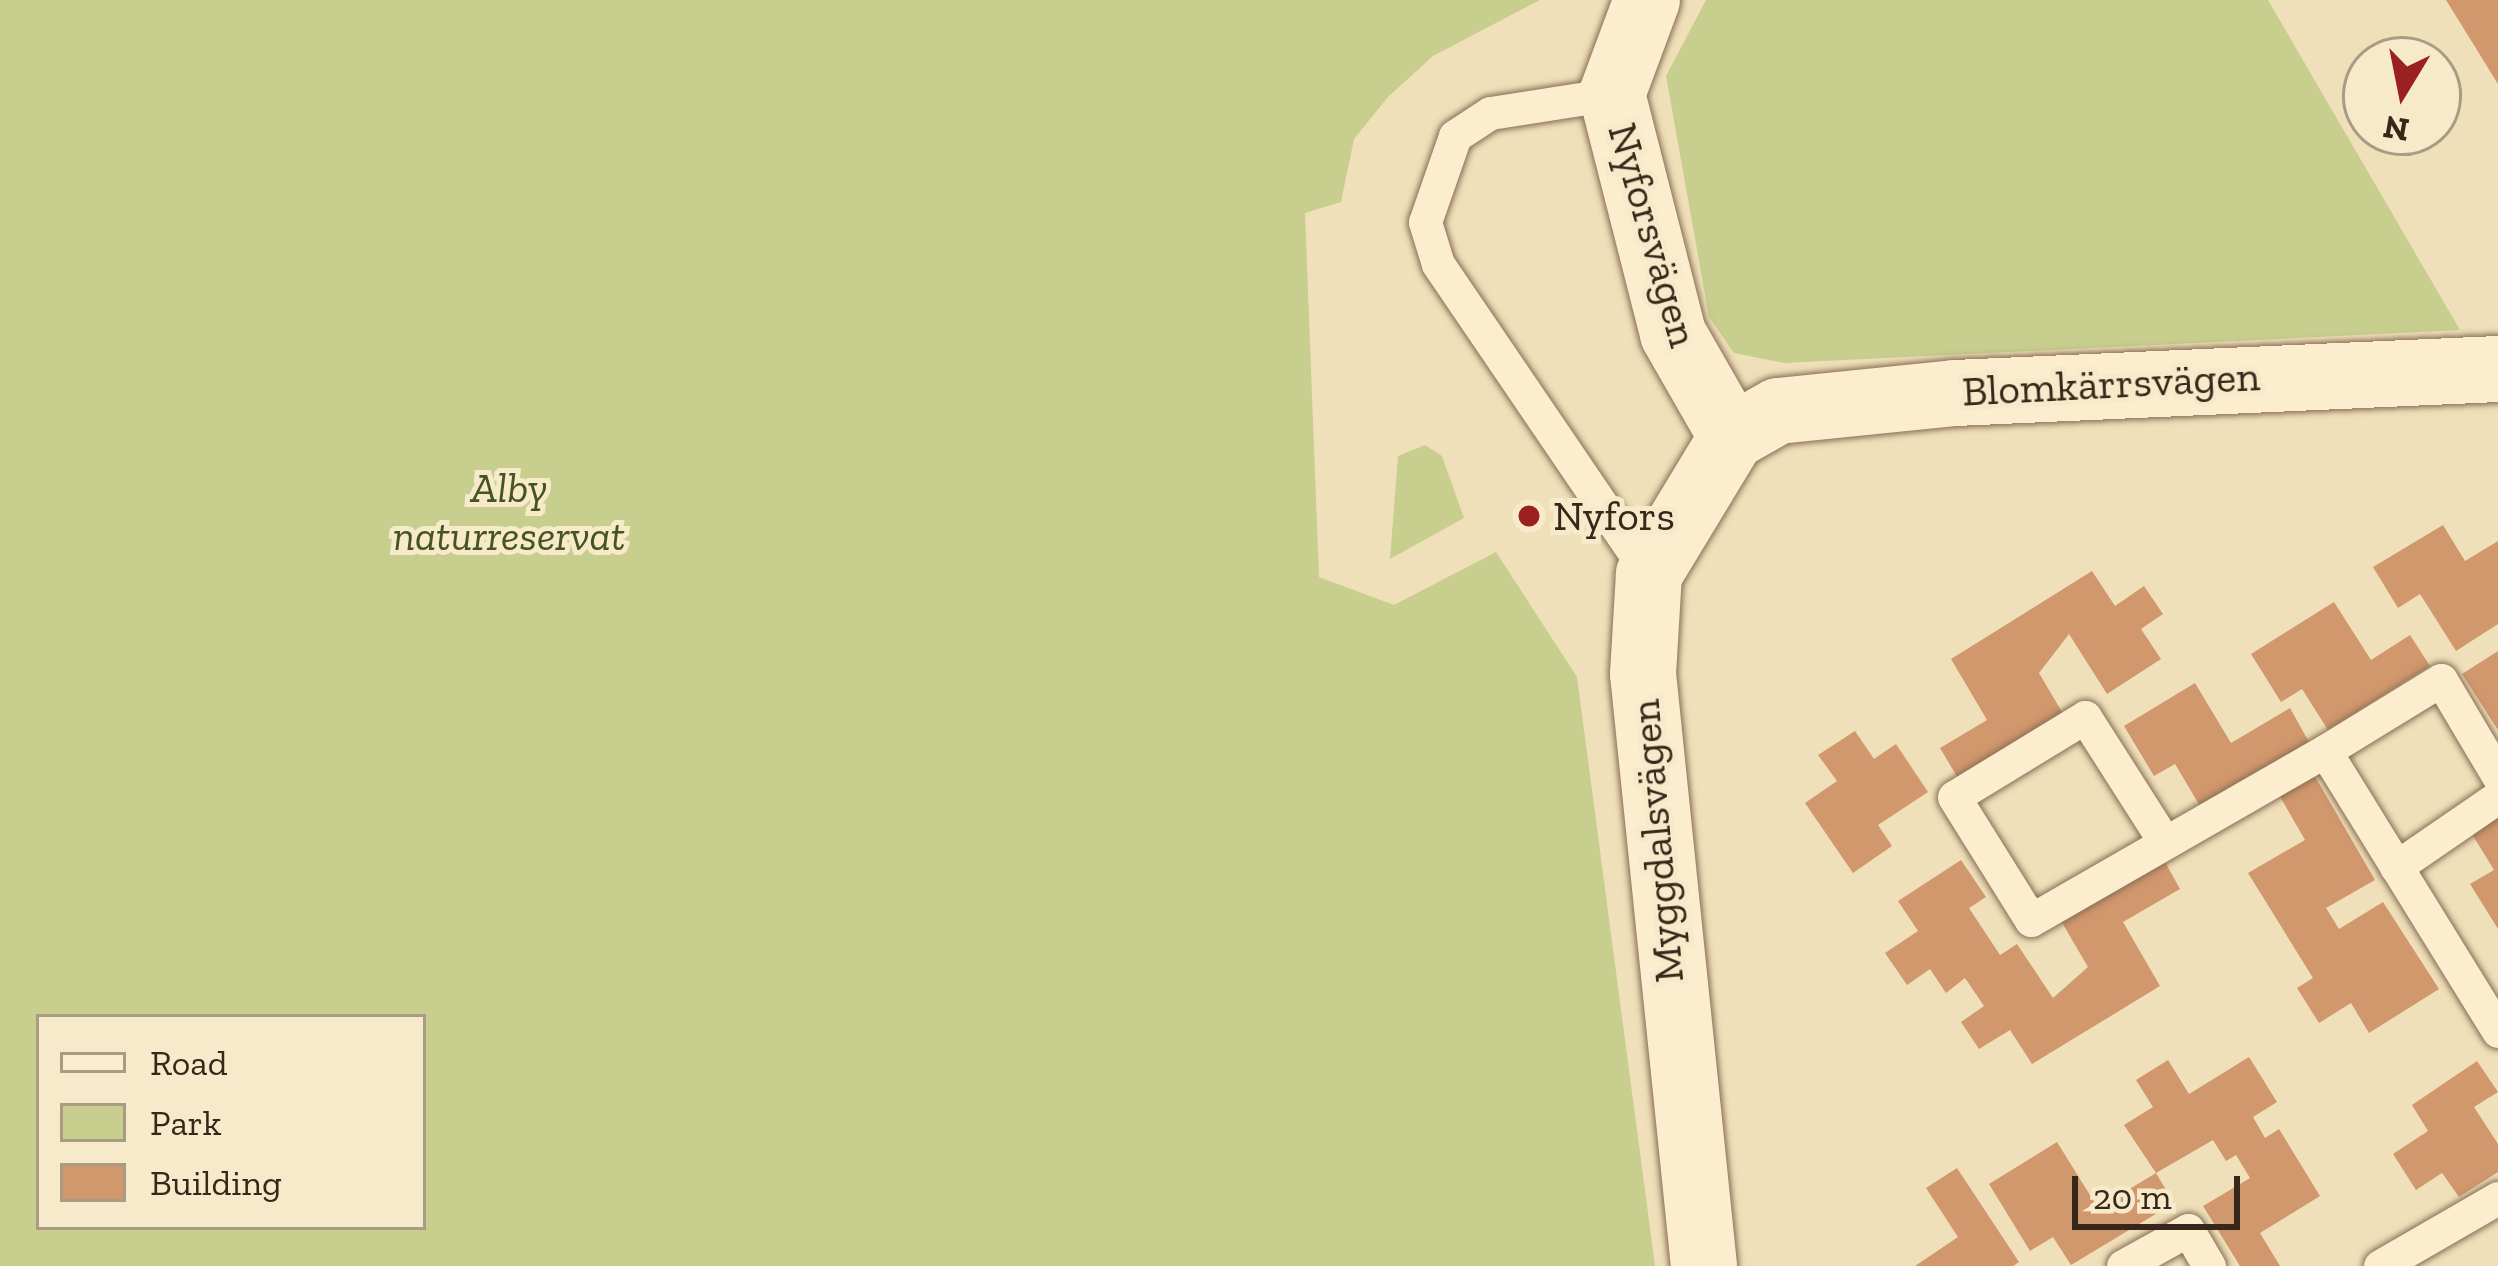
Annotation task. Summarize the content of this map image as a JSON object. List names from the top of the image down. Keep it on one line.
{"streets":{"street":["Nyforsvägen","Blomkärrsvägen","Myggdalsvägen"]},"crossings":[["Nyforsvägen","Blomkärrsvägen"],["Nyforsvägen","Myggdalsvägen"],["Blomkärrsvägen","Myggdalsvägen"]],"parks":["Alby naturreservat"],"places":["Nyfors"],"legend":["Road","Park","Building"],"scale_bar":"20 m","north":"bottom"}
